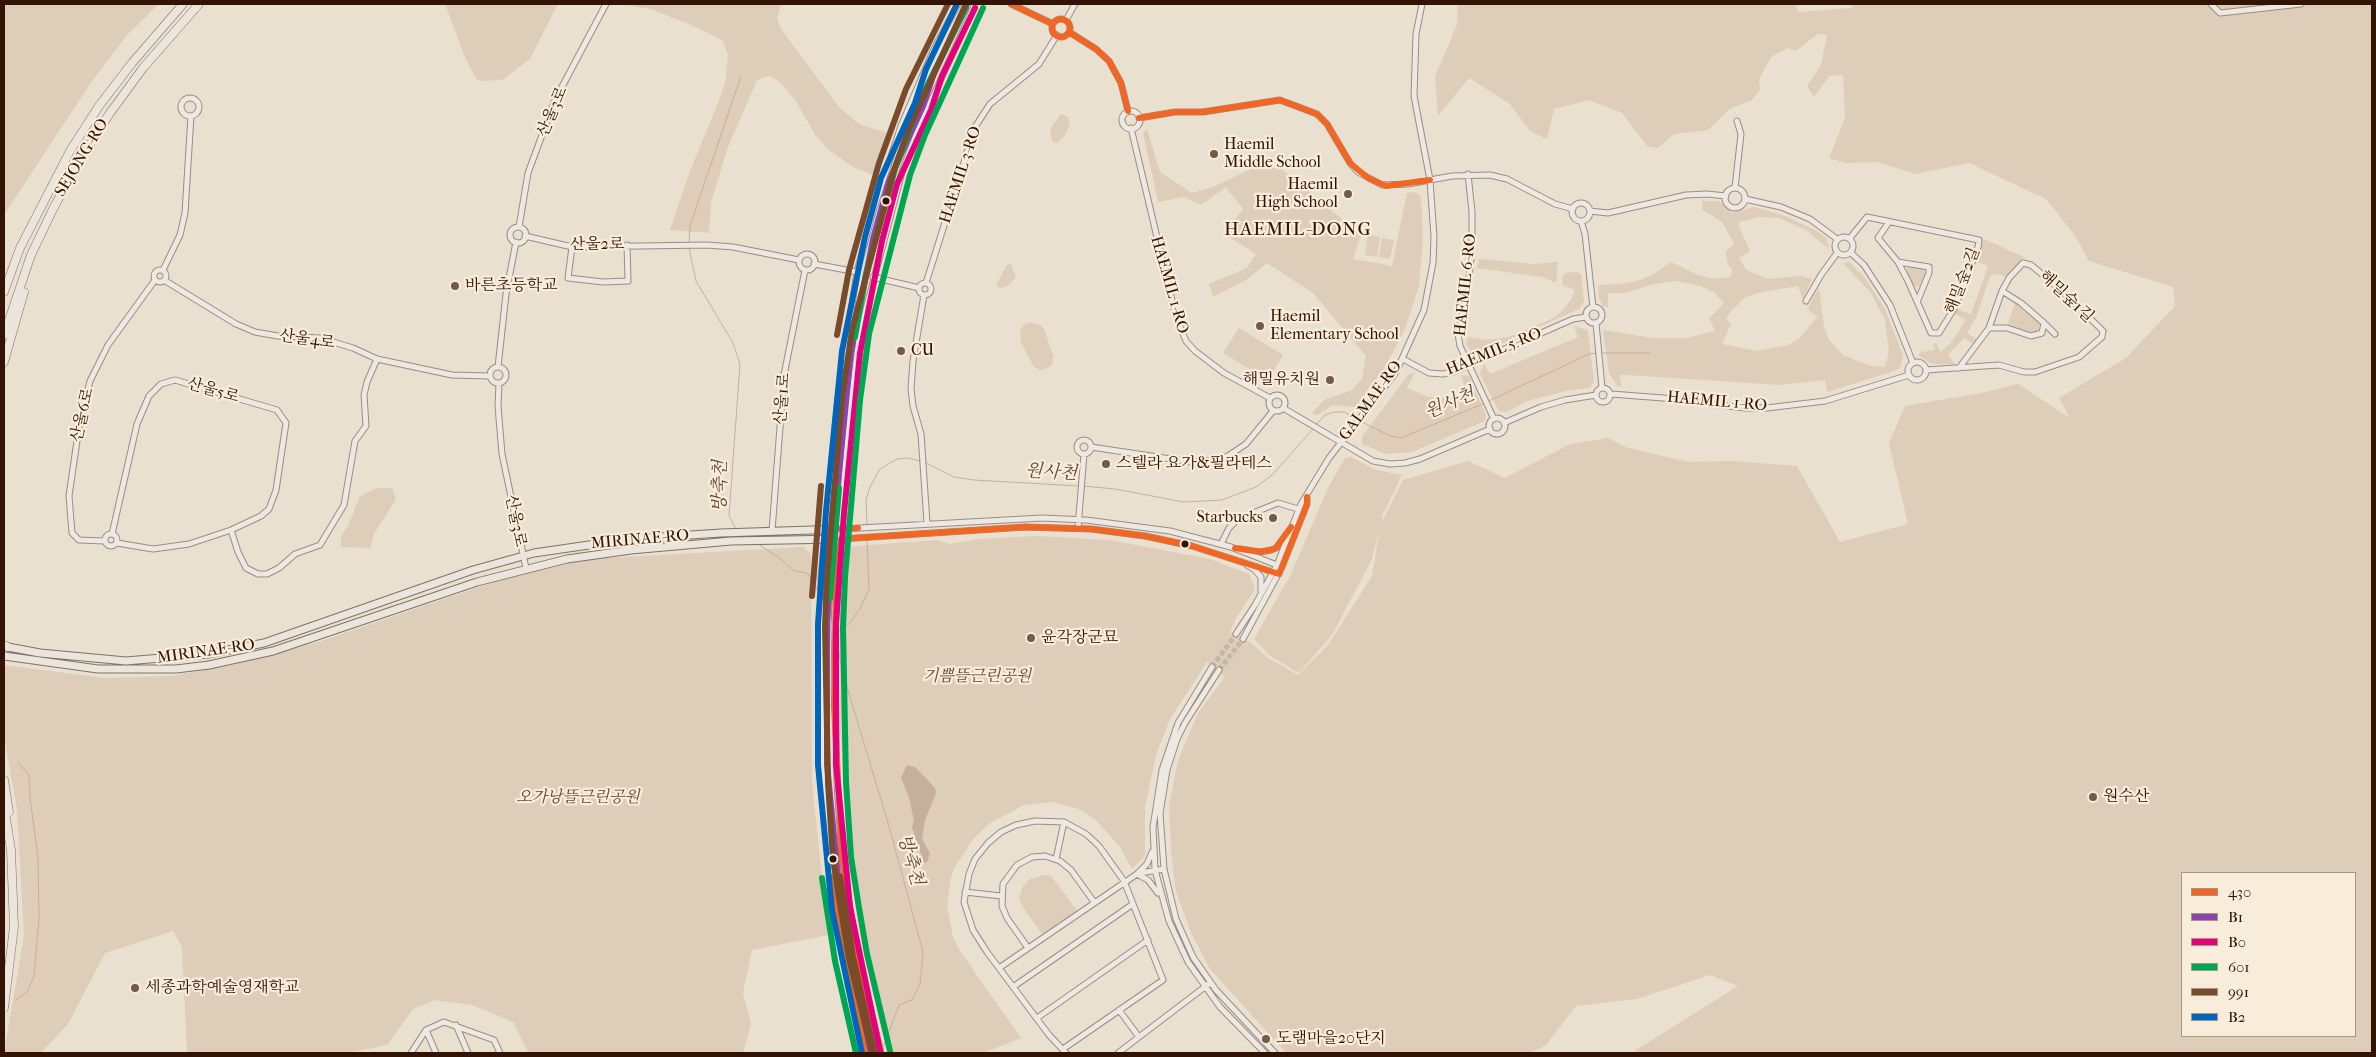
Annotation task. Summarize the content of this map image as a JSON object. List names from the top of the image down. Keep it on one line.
{"streets":{"highway":["SEJONG-RO"],"main road":["MIRINAE-RO"],"street":["산울3로","HAEMIL 3-RO","산울2로","해밀숲2길","HAEMIL 1-RO","HAEMIL 6-RO","해밀숲1길","산울4로","HAEMIL 5-RO","산울5로","산울1로","GALMAE-RO","산울6로"]},"crossings":[["산울3로","산울2로"],["산울3로","산울4로"],["산울3로","MIRINAE-RO"],["산울2로","산울1로"],["HAEMIL 1-RO","해밀숲1길"],["HAEMIL 6-RO","HAEMIL 5-RO"],["산울4로","산울6로"],["HAEMIL 5-RO","GALMAE-RO"],["산울5로","산울6로"],["산울1로","MIRINAE-RO"],["GALMAE-RO","MIRINAE-RO"]],"districts":["HAEMIL-DONG"],"water":["원사천","방축천"],"parks":["기쁨뜰근린공원","오가낭뜰근린공원"],"places":["Haemil Middle School","Haemil High School","바른초등학교","Haemil Elementary School","CU","해밀유치원","스텔라 요가&필라테스","Starbucks","윤각장군묘","원수산","세종과학예술영재학교","도램마을20단지"],"lines":["transit line 430","transit line B1","transit line 991","transit line B2","transit line B0","transit line 601"],"legend":["430","B1","B0","601","991","B2"]}
